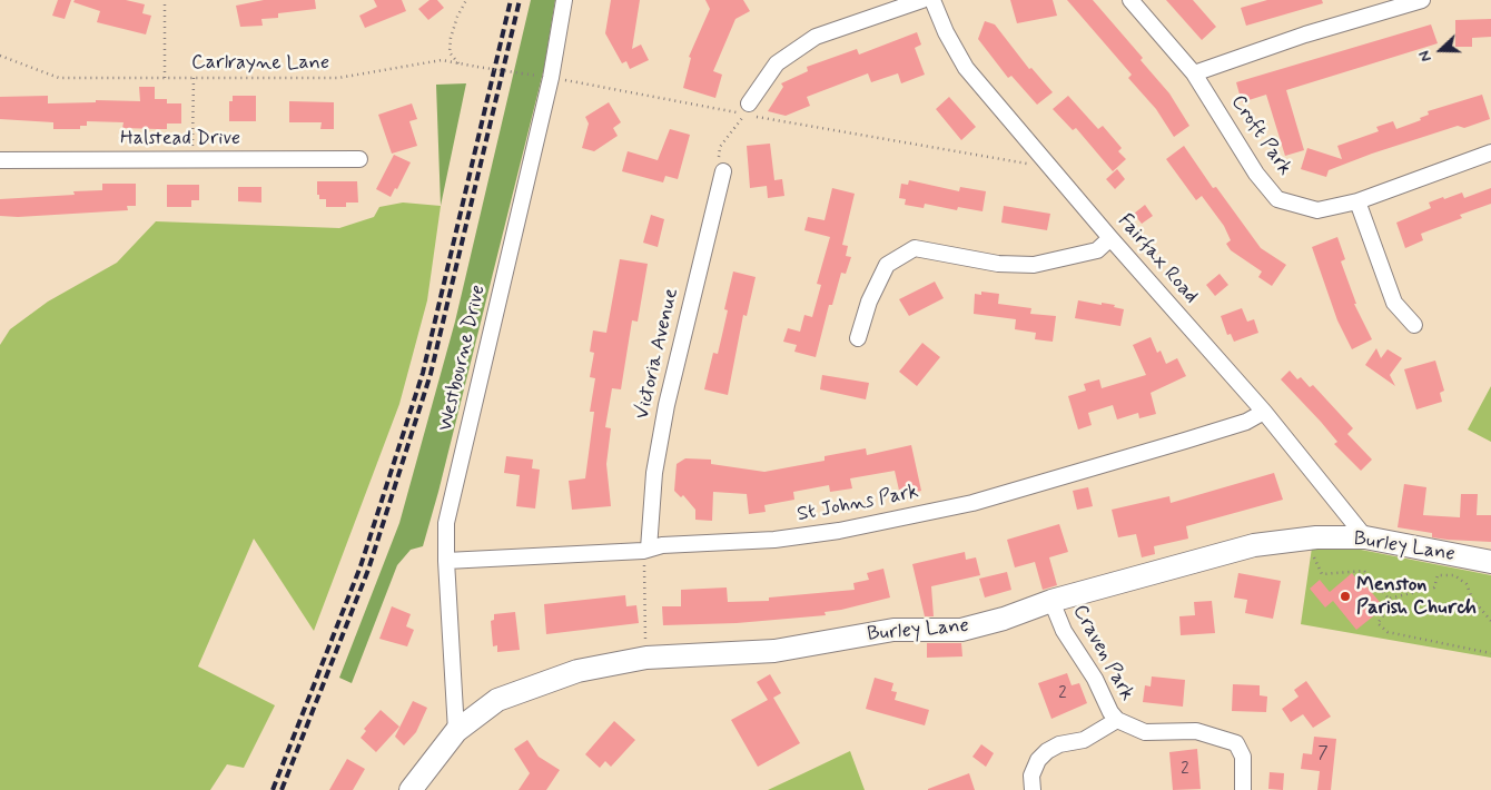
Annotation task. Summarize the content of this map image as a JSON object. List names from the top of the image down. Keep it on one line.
{"streets":{"street":["Croft Park","Halstead Drive","Fairfax Road","Victoria Avenue","Westbourne Drive","St Johns Park","Burley Lane","Craven Park"],"path":["Carlrayne Lane"]},"crossings":[["Fairfax Road","St Johns Park"],["Fairfax Road","Burley Lane"],["Victoria Avenue","St Johns Park"],["Westbourne Drive","St Johns Park"],["Westbourne Drive","Burley Lane"],["Burley Lane","Craven Park"]],"places":["Menston Parish Church"],"house_numbers":["2","7","2"],"north":"left"}
